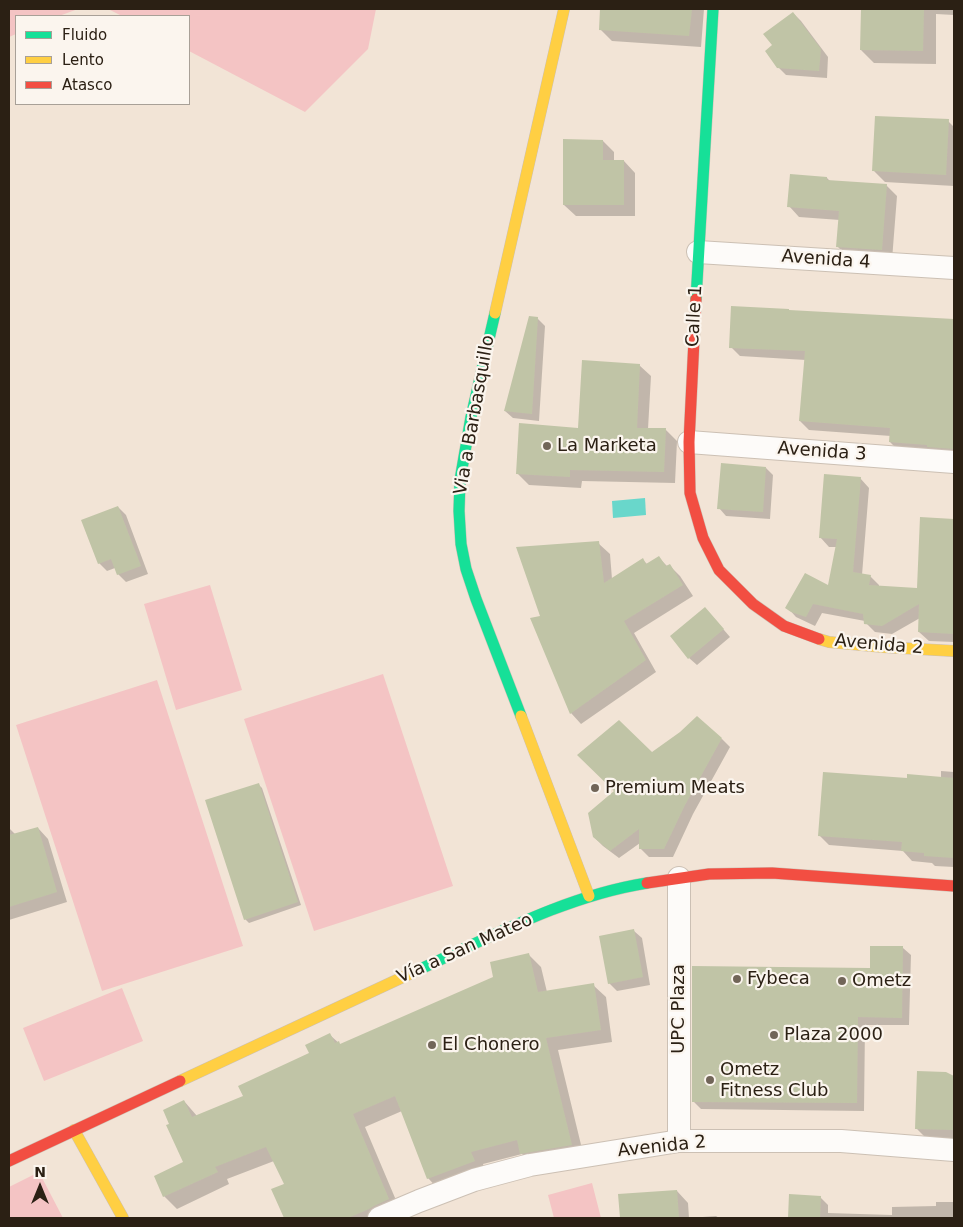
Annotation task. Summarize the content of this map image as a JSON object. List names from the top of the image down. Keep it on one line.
{"streets":{"main road":["Calle 1","Via a Barbasquillo","Avenida 2","Vía a San Mateo"],"street":["Avenida 4","Avenida 3","UPC Plaza"]},"crossings":[["Avenida 4","Calle 1"],["Calle 1","Avenida 3"],["Calle 1","Avenida 2"],["Via a Barbasquillo","Vía a San Mateo"],["Avenida 2","UPC Plaza"],["Vía a San Mateo","UPC Plaza"]],"places":["La Marketa","Premium Meats","Fybeca","Ometz","Plaza 2000","El Chonero","Ometz Fitness Club"],"legend":["Fluido","Lento","Atasco"],"north":"top"}
